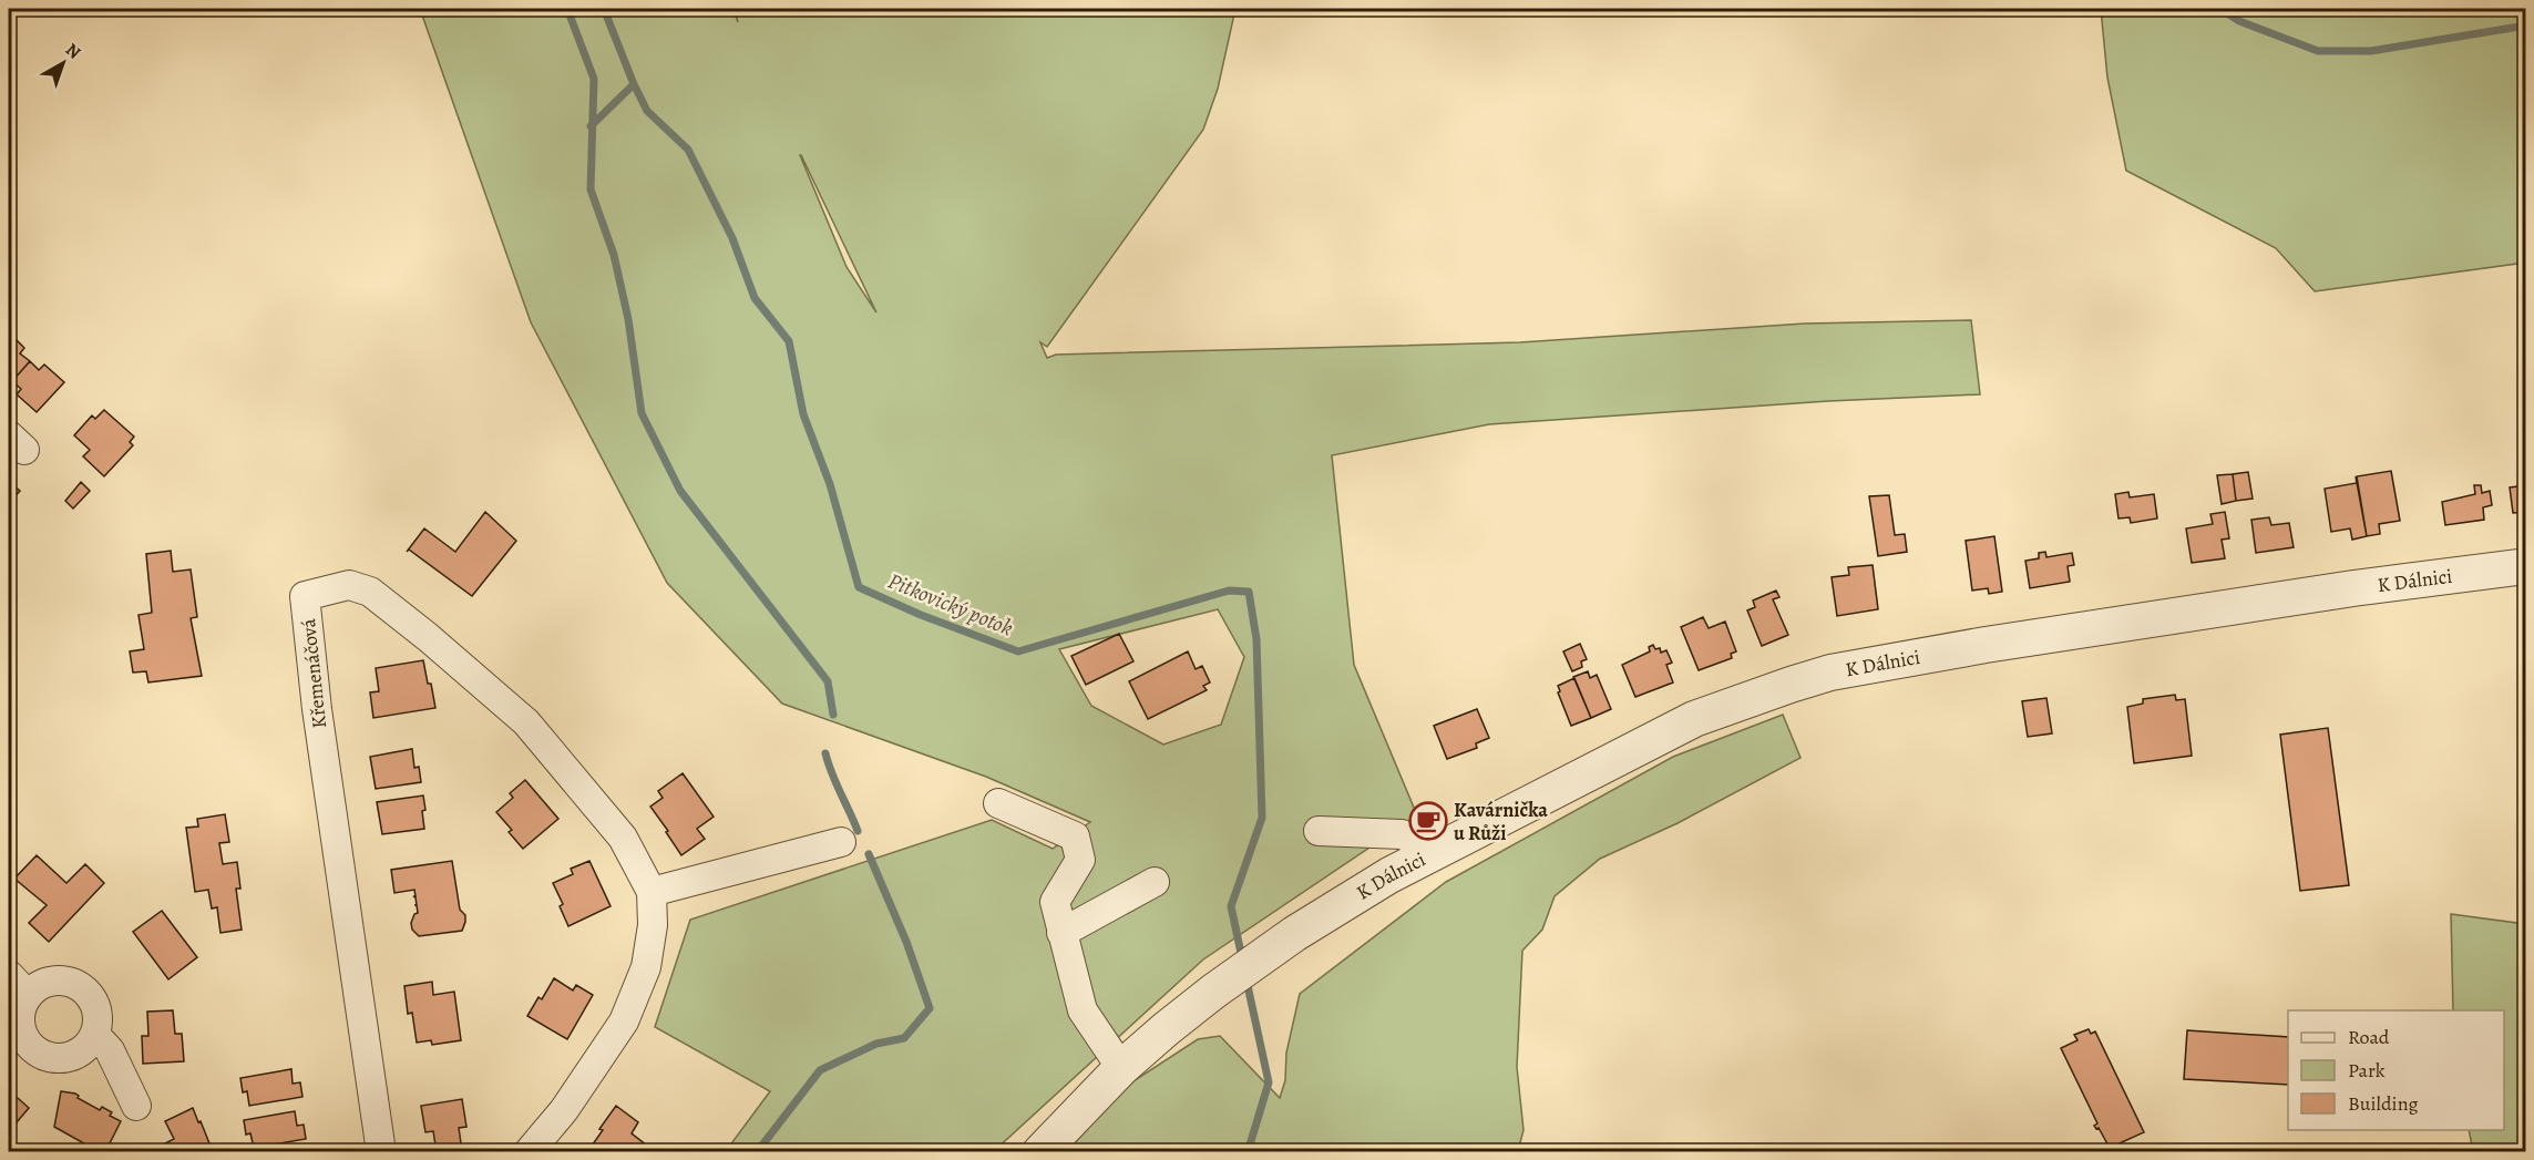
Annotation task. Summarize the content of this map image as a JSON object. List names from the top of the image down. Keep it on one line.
{"streets":{"street":["K Dálnici","Křemenáčová"]},"water":["Pitkovický potok"],"places":{"cafe":["Kavárnička u Růži"]},"legend":["Road","Park","Building"],"north":"top right"}
